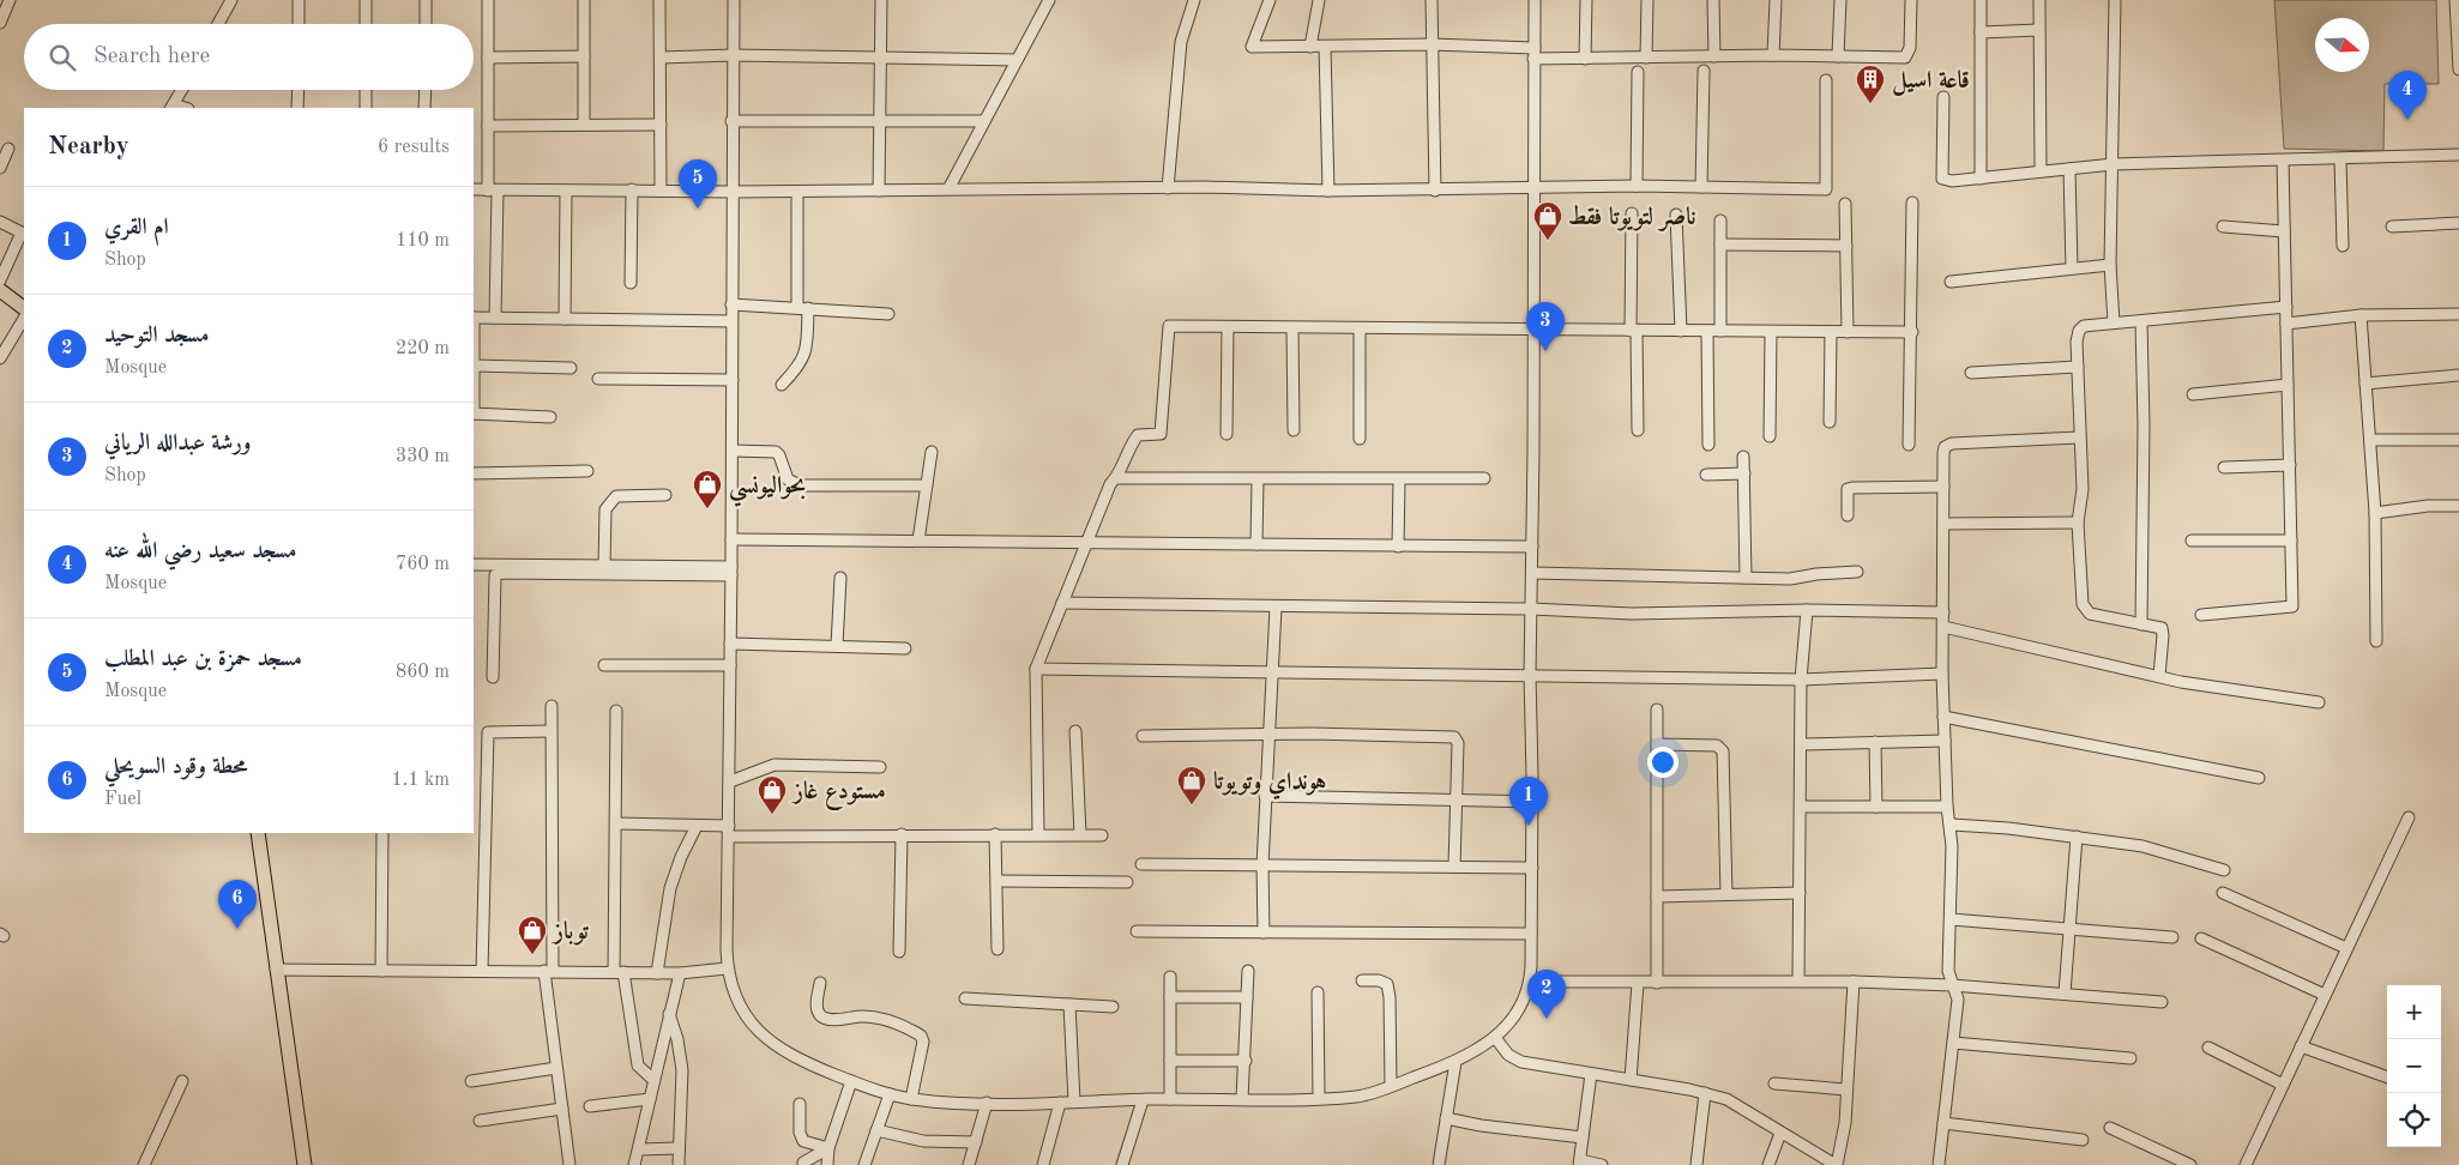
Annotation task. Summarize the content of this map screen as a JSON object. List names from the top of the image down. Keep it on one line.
{"places":{"building":["قاعة اسيل"],"shop":["ناصر لتويوتا فقط","بحواليونسي","هونداي وتويوتا","مستودع غاز","توباز"]},"north":"right","page":{"search":"Search here","pins":["4","5","3","1","6","2"],"heading":["Nearby","6 results"],"list":[{"mark":"1","name":"ام القري","note":"Shop","value":"110 m"},{"mark":"2","name":"مسجد التوحيد","note":"Mosque","value":"220 m"},{"mark":"3","name":"ورشة عبدالله الرياني","note":"Shop","value":"330 m"},{"mark":"4","name":"مسجد سعيد رضي الله عنه","note":"Mosque","value":"760 m"},{"mark":"5","name":"مسجد حمزة بن عبد المطلب","note":"Mosque","value":"860 m"},{"mark":"6","name":"محطة وقود السويحلي","note":"Fuel","value":"1.1 km"}],"map_buttons":["+","−"]}}
